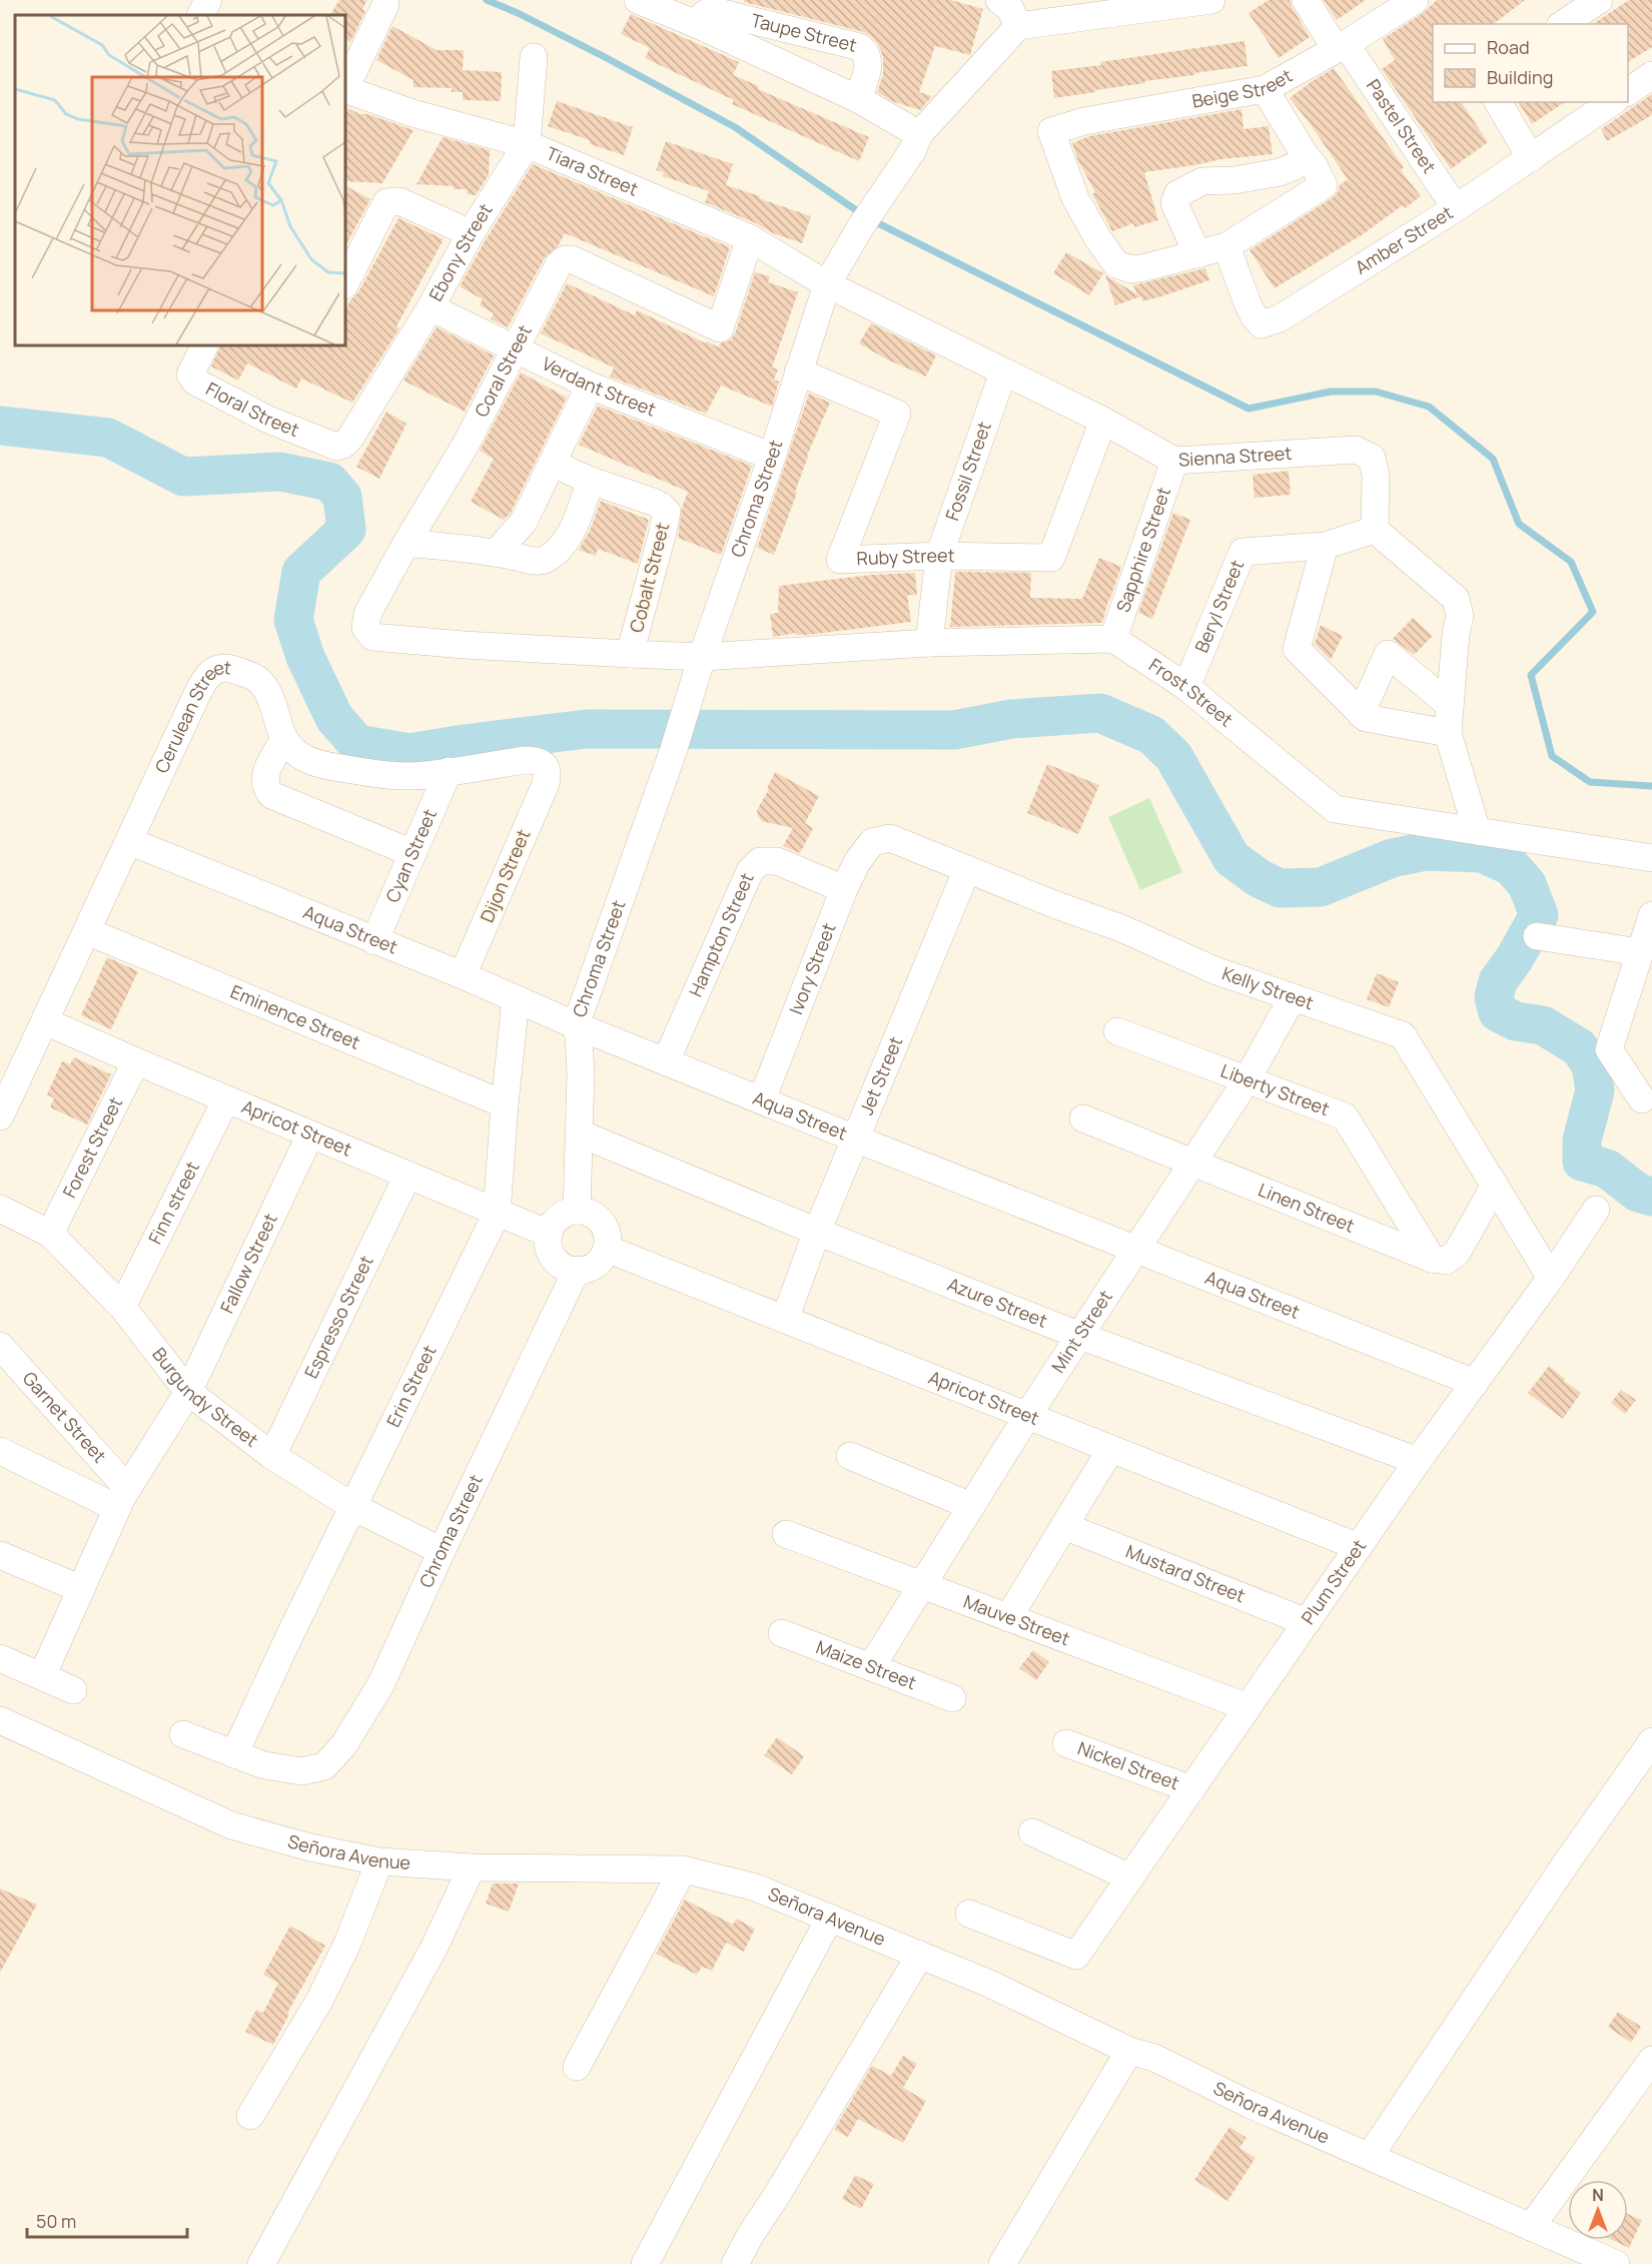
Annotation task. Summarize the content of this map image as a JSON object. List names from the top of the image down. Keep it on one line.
{"streets":{"street":["Taupe Street","Beige Street","Pastel Street","Tiara Street","Amber Street","Ebony Street","Coral Street","Verdant Street","Floral Street","Sienna Street","Fossil Street","Chroma Street","Sapphire Street","Ruby Street","Cobalt Street","Beryl Street","Frost Street","Cerulean Street","Cyan Street","Dijon Street","Aqua Street","Hampton Street","Ivory Street","Kelly Street","Eminence Street","Jet Street","Liberty Street","Apricot Street","Forest Street","Finn street","Linen Street","Fallow Street","Azure Street","Espresso Street","Mint Street","Erin Street","Burgundy Street","Garnet Street","Mustard Street","Plum Street","Mauve Street","Maize Street","Nickel Street","Señora Avenue"]},"crossings":[["Taupe Street","Chroma Street"],["Beige Street","Pastel Street"],["Pastel Street","Amber Street"],["Tiara Street","Ebony Street"],["Tiara Street","Coral Street"],["Tiara Street","Sienna Street"],["Tiara Street","Chroma Street"],["Ebony Street","Verdant Street"],["Ebony Street","Floral Street"],["Coral Street","Verdant Street"],["Coral Street","Cobalt Street"],["Verdant Street","Chroma Street"],["Sienna Street","Fossil Street"],["Sienna Street","Chroma Street"],["Sienna Street","Sapphire Street"],["Sienna Street","Ruby Street"],["Sienna Street","Beryl Street"],["Fossil Street","Ruby Street"],["Chroma Street","Ruby Street"],["Chroma Street","Cobalt Street"],["Chroma Street","Aqua Street"],["Chroma Street","Apricot Street"],["Chroma Street","Azure Street"],["Chroma Street","Erin Street"],["Chroma Street","Burgundy Street"],["Sapphire Street","Frost Street"],["Beryl Street","Frost Street"],["Cerulean Street","Cyan Street"],["Cerulean Street","Dijon Street"],["Cerulean Street","Aqua Street"],["Cerulean Street","Eminence Street"],["Cerulean Street","Apricot Street"],["Cyan Street","Aqua Street"],["Dijon Street","Aqua Street"],["Aqua Street","Hampton Street"],["Aqua Street","Ivory Street"],["Aqua Street","Jet Street"],["Aqua Street","Mint Street"],["Aqua Street","Erin Street"],["Aqua Street","Plum Street"],["Hampton Street","Ivory Street"],["Ivory Street","Kelly Street"],["Kelly Street","Jet Street"],["Kelly Street","Mint Street"],["Kelly Street","Plum Street"],["Eminence Street","Erin Street"],["Jet Street","Apricot Street"],["Jet Street","Azure Street"],["Liberty Street","Linen Street"],["Liberty Street","Mint Street"],["Apricot Street","Forest Street"],["Apricot Street","Finn street"],["Apricot Street","Fallow Street"],["Apricot Street","Espresso Street"],["Apricot Street","Mint Street"],["Apricot Street","Erin Street"],["Apricot Street","Plum Street"],["Forest Street","Burgundy Street"],["Finn street","Burgundy Street"],["Linen Street","Mint Street"],["Fallow Street","Burgundy Street"],["Fallow Street","Garnet Street"],["Azure Street","Mint Street"],["Azure Street","Plum Street"],["Espresso Street","Burgundy Street"],["Mint Street","Mauve Street"],["Mint Street","Maize Street"],["Erin Street","Burgundy Street"],["Mustard Street","Plum Street"],["Plum Street","Mauve Street"],["Plum Street","Nickel Street"]],"legend":["Road","Building"],"scale_bar":"50 m","north":"top"}
